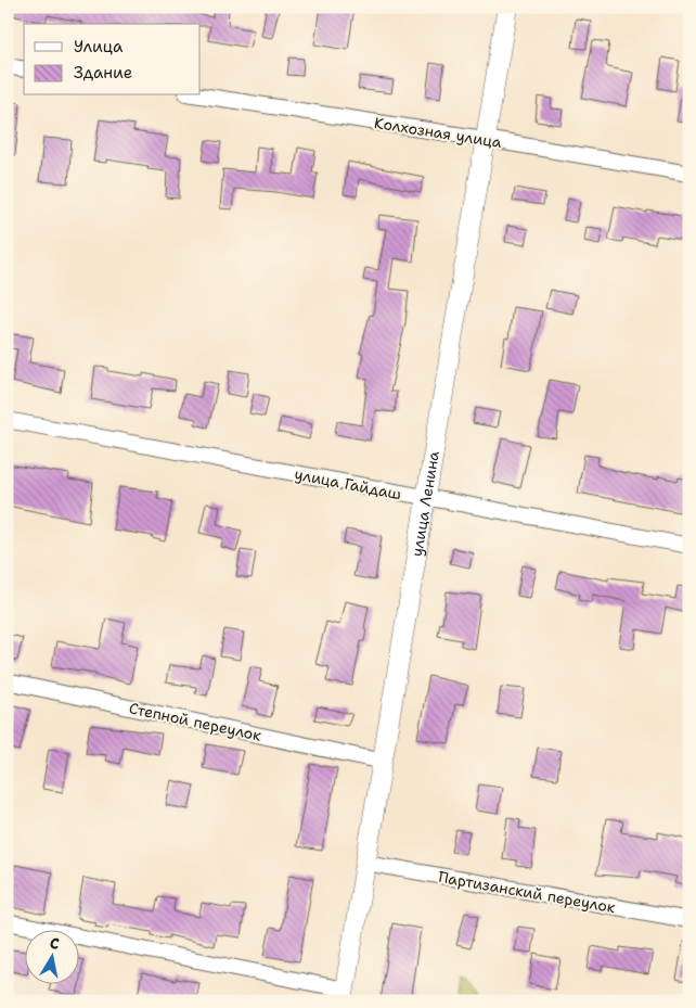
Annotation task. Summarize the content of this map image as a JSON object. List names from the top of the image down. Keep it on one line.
{"streets":{"street":["Колхозная улица","улица Гайдаш","улица Ленина","Степной переулок","Партизанский переулок"]},"crossings":[["Колхозная улица","улица Ленина"],["улица Гайдаш","улица Ленина"],["улица Ленина","Степной переулок"],["улица Ленина","Партизанский переулок"]],"legend":["Улица","Здание"],"north":"top"}
